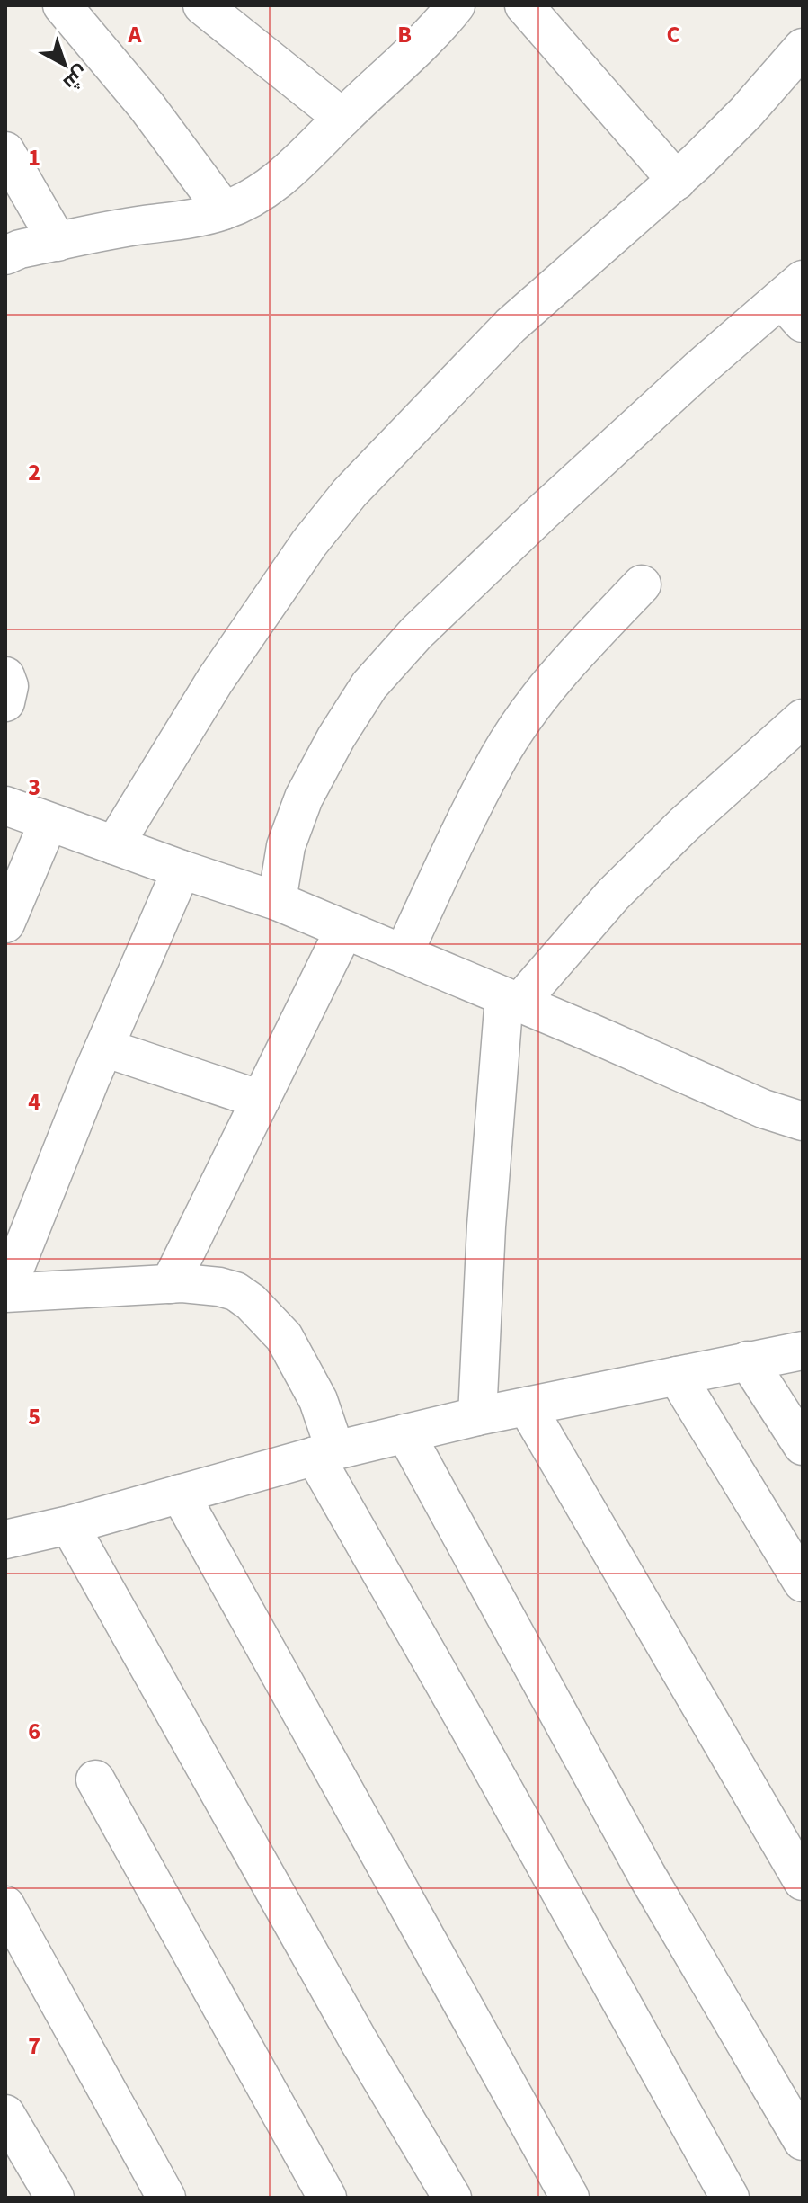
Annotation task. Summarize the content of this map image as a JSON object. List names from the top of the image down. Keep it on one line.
{"north":"bottom right","grid":{"columns":["A","B","C"],"rows":["1","2","3","4","5","6","7"]}}
